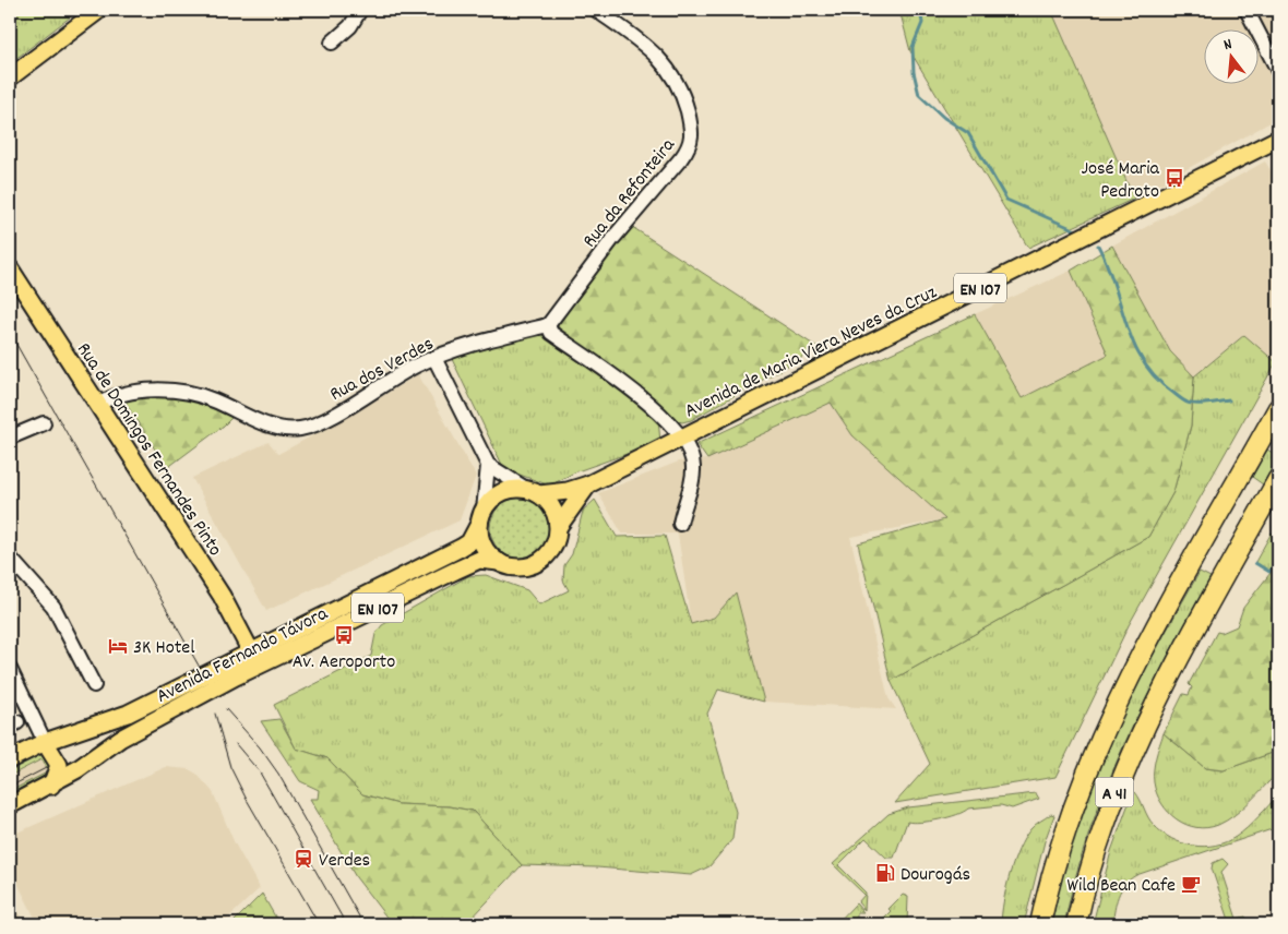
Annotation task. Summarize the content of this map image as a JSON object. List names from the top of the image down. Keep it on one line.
{"streets":{"highway":["A 41"],"main road":["EN 107","Avenida de Maria Viera Neves da Cruz","Rua de Domingos Fernandes Pinto","Avenida Fernando Távora"],"street":["Rua da Refonteira","Rua dos Verdes"]},"crossings":[["Rua da Refonteira","Rua dos Verdes"],["EN 107","Avenida de Maria Viera Neves da Cruz"],["EN 107","Avenida Fernando Távora"],["Rua dos Verdes","Rua de Domingos Fernandes Pinto"],["Rua de Domingos Fernandes Pinto","Avenida Fernando Távora"]],"places":{"bus stop":["José Maria Pedroto","Av. Aeroporto"],"hotel":["3K Hotel"],"station":["Verdes"],"fuel station":["Dourogás"],"cafe":["Wild Bean Cafe"]},"north":"top"}
